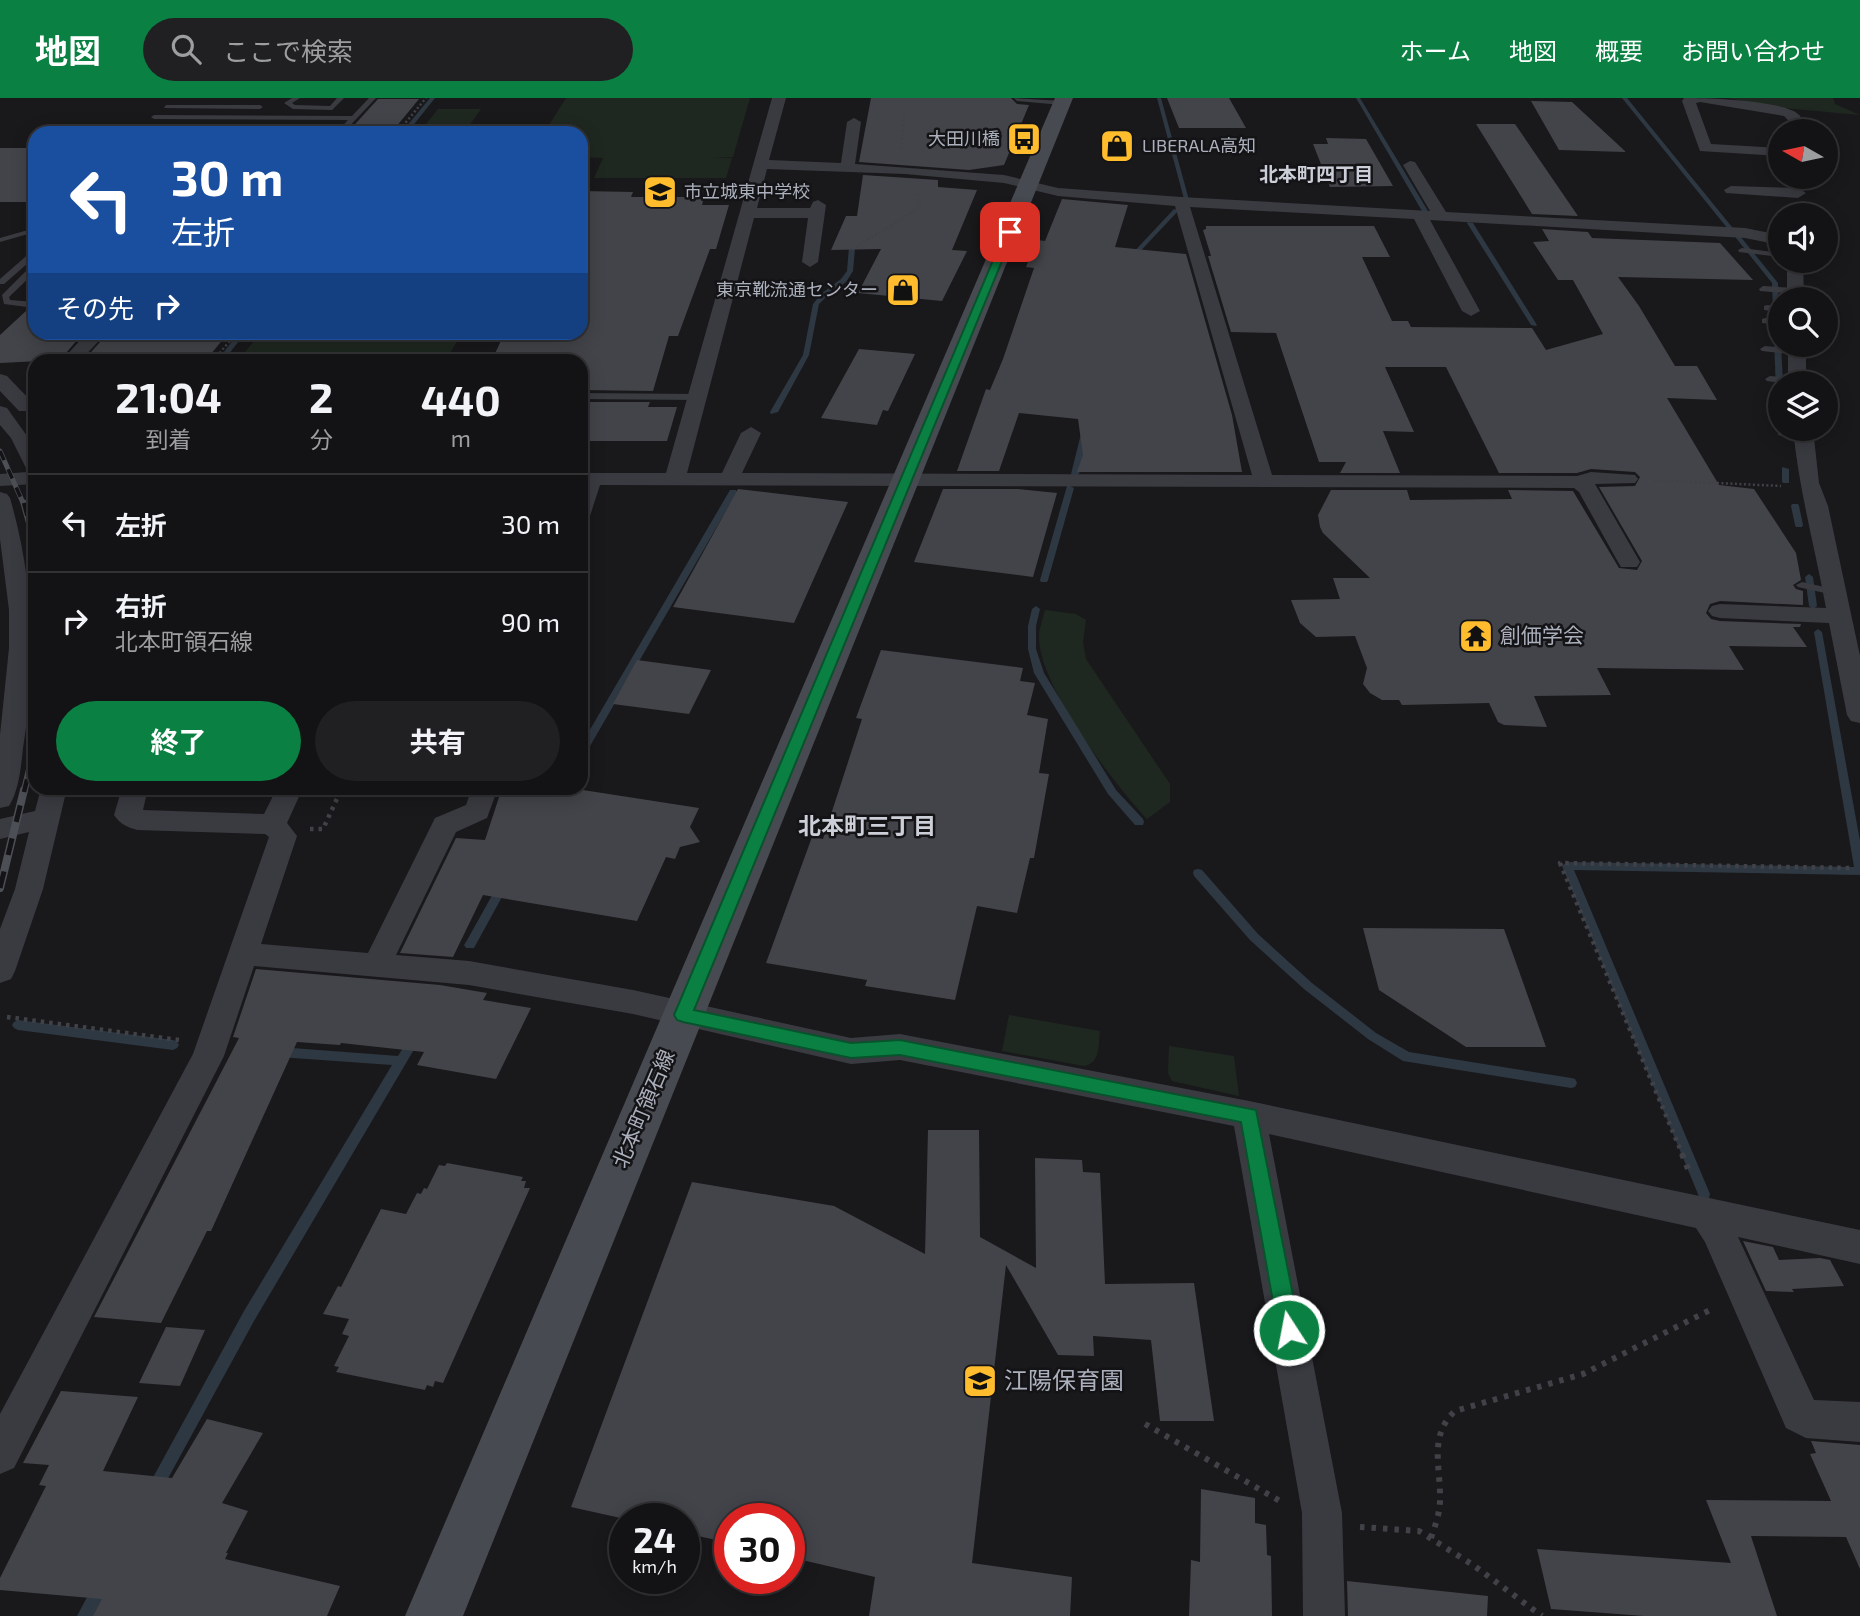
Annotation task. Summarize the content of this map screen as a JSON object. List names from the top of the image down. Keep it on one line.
{"streets":{"main road":["北本町領石線"]},"districts":["北本町四丁目","北本町三丁目"],"places":{"bus stop":["大田川橋"],"shop":["LIBERALA高知","東京靴流通センター"],"school or university":["市立城東中学校","江陽保育園"],"temple":["創価学会"]},"north":"left","page":{"header":"地図","search":"ここで検索","nav":["ホーム","地図","概要","お問い合わせ"],"turn":["30 m","左折"],"then":"その先","eta":["21:04","到着","2","分","440","m"],"list":[{"name":"左折","value":"30 m"},{"name":"右折","note":"北本町領石線","value":"90 m"}],"buttons":["終了","共有"],"speed":"24 km/h","limit":"30"}}
